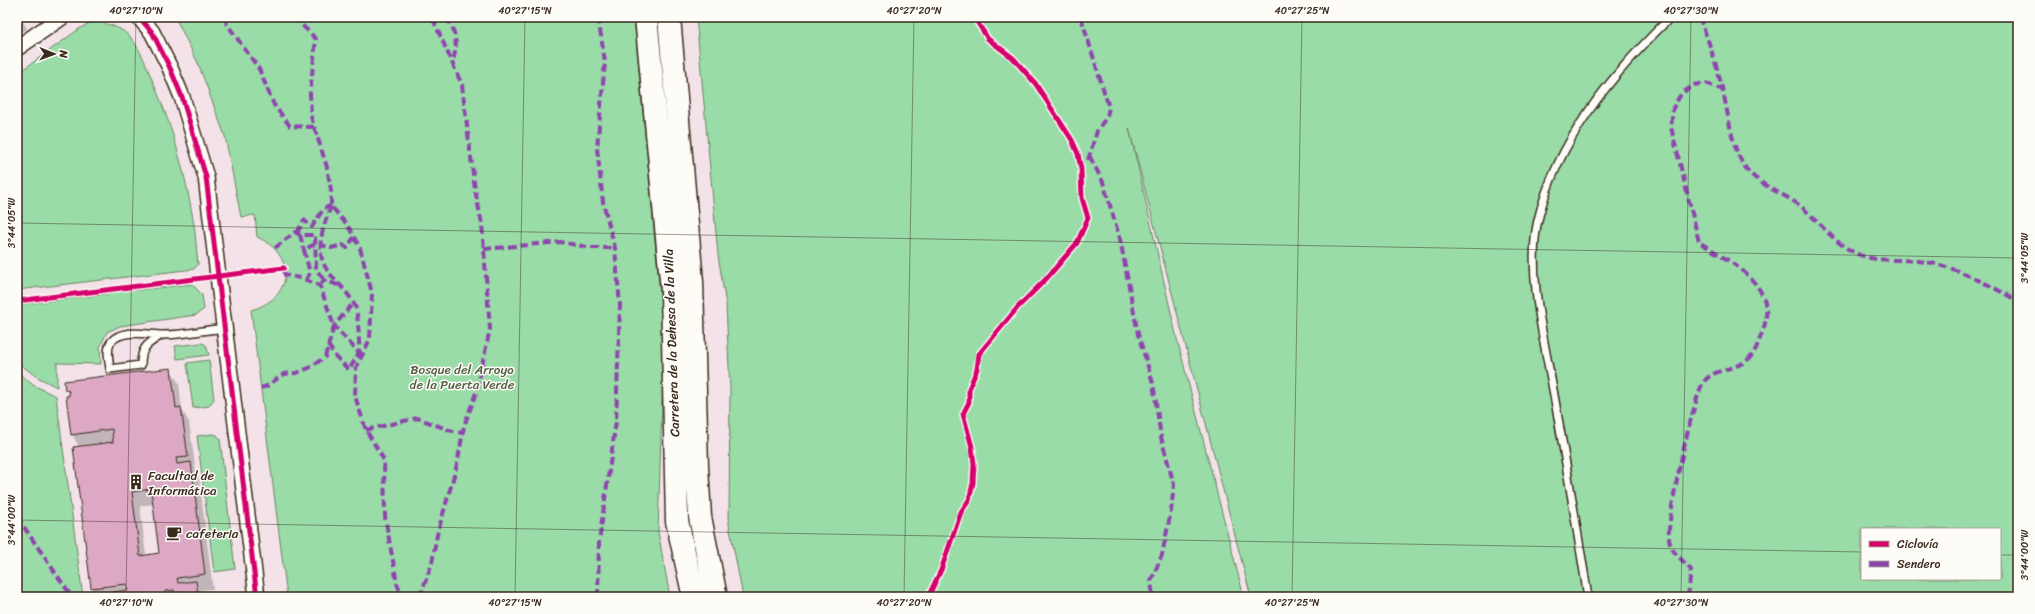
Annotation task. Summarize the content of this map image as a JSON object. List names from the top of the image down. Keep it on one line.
{"streets":{"main road":["Carretera de la Dehesa de la Villa"]},"parks":["Bosque del Arroyo de la Puerta Verde"],"places":{"building":["Facultad de Informática"],"cafe":["cafeteria"]},"legend":["Ciclovía","Sendero"],"north":"right","coordinates":["40°27'10\"N","40°27'15\"N","40°27'20\"N","40°27'25\"N","40°27'30\"N","3°44'05\"W","3°44'00\"W"]}
